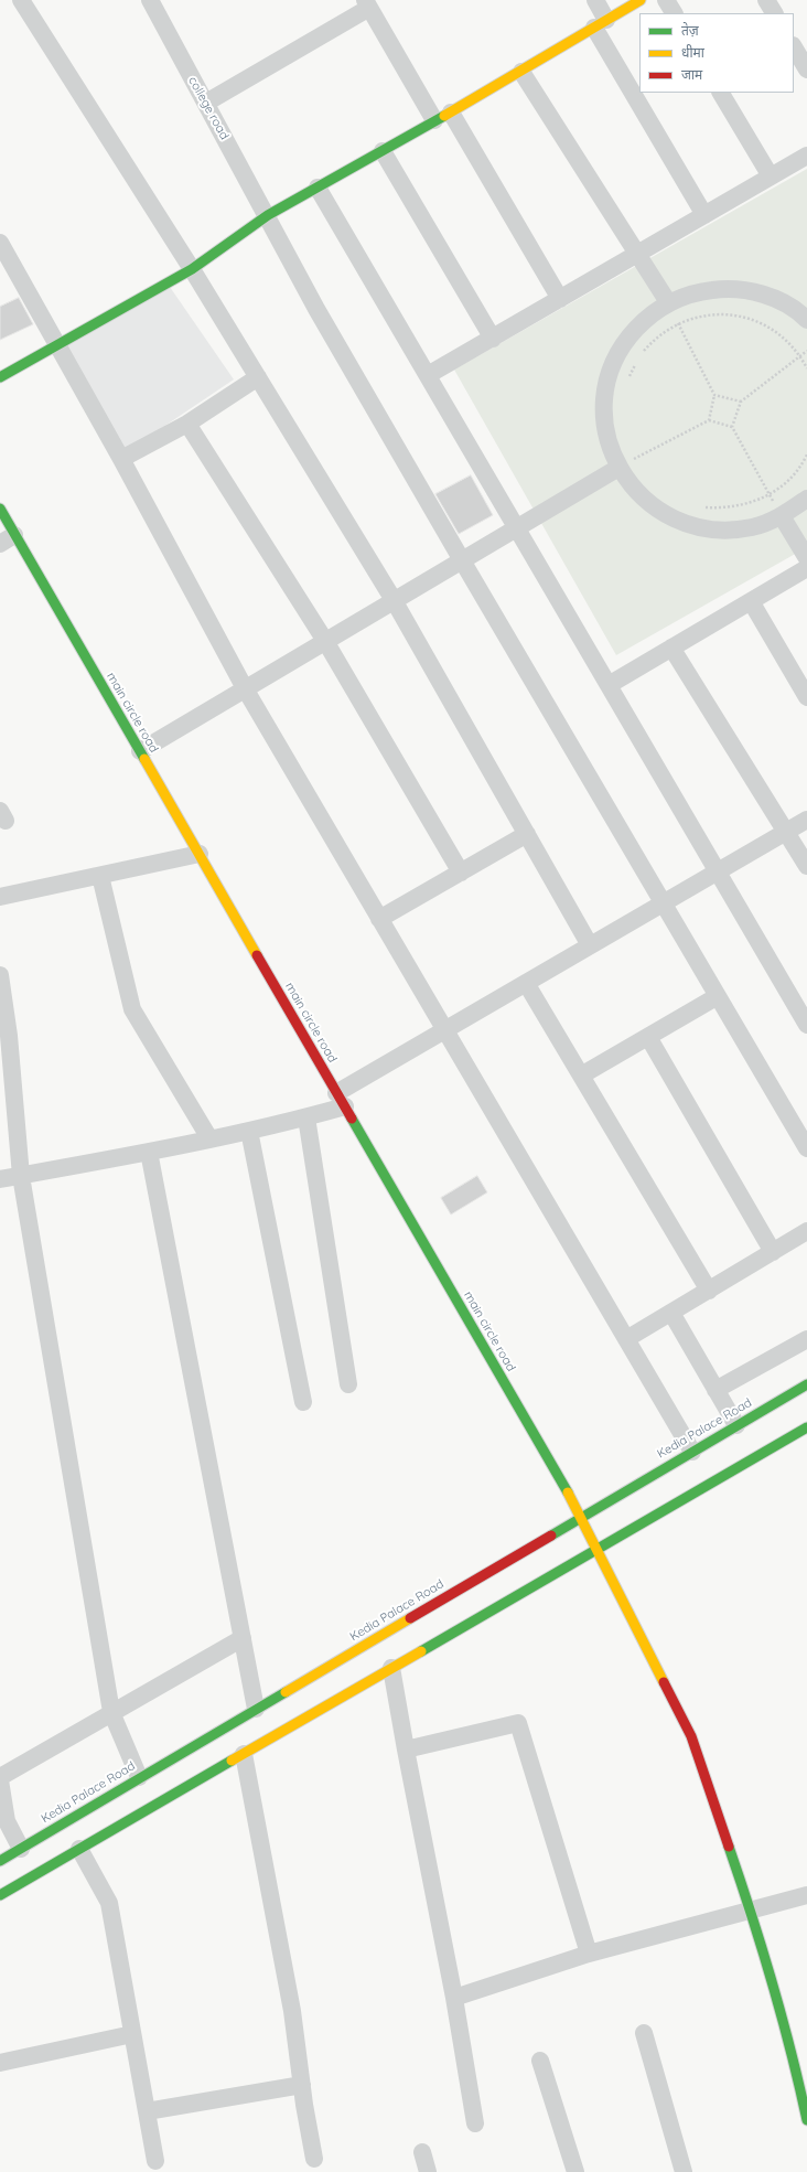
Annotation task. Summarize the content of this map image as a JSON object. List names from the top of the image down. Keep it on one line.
{"streets":{"street":["college road","main circle road","Kedia Palace Road"]},"crossings":[["main circle road","Kedia Palace Road"]],"legend":["तेज़","धीमा","जाम"]}
